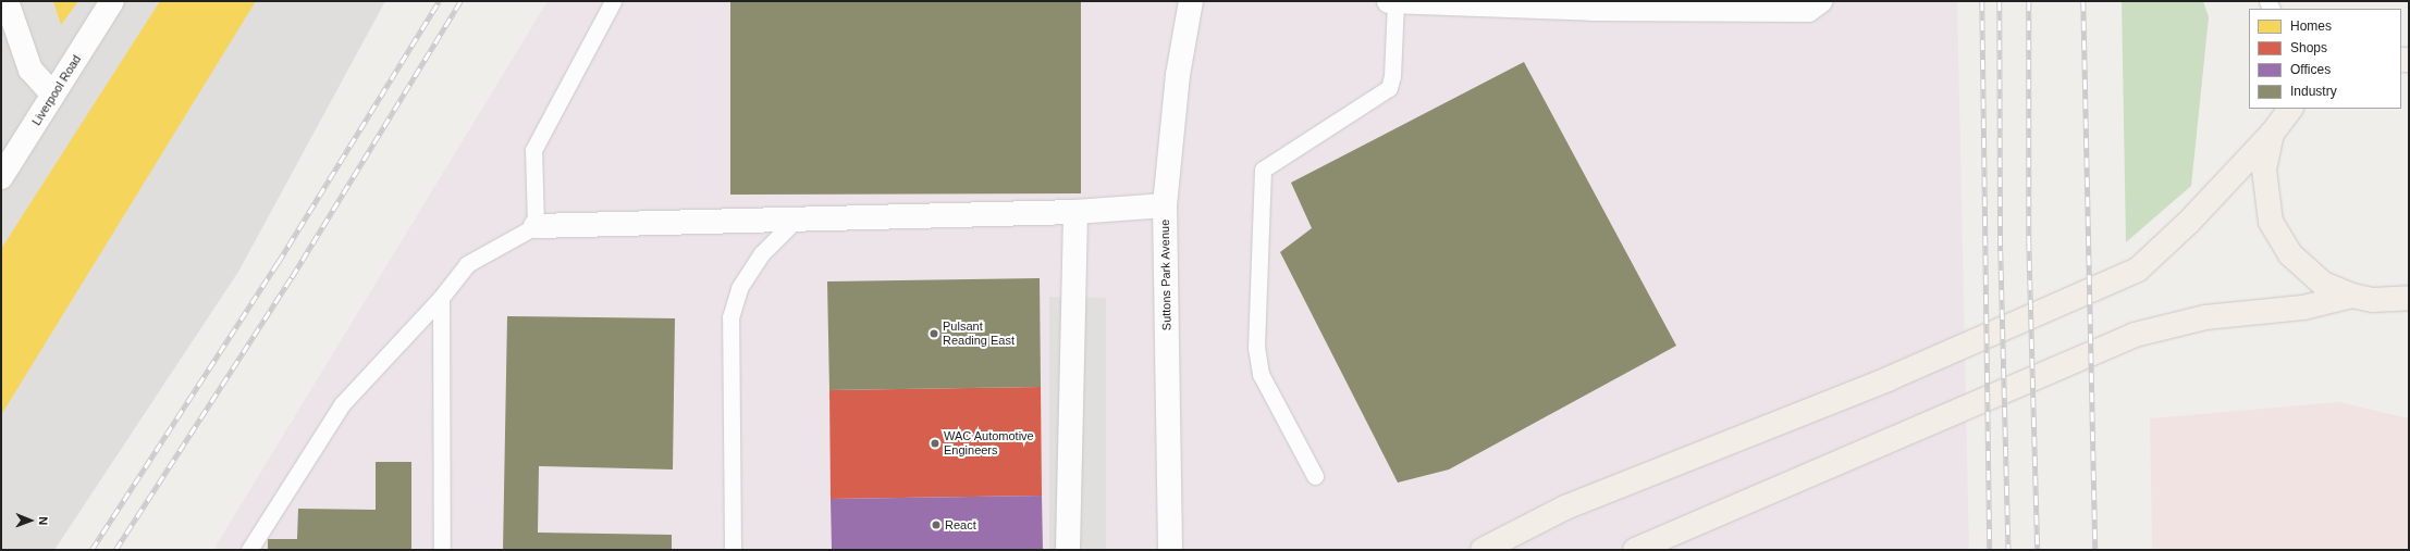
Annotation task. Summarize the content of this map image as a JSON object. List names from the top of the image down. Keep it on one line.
{"streets":{"street":["Liverpool Road","Suttons Park Avenue"]},"places":["Pulsant Reading East","WAC Automotive Engineers","React"],"legend":["Homes","Shops","Offices","Industry"],"north":"right"}
